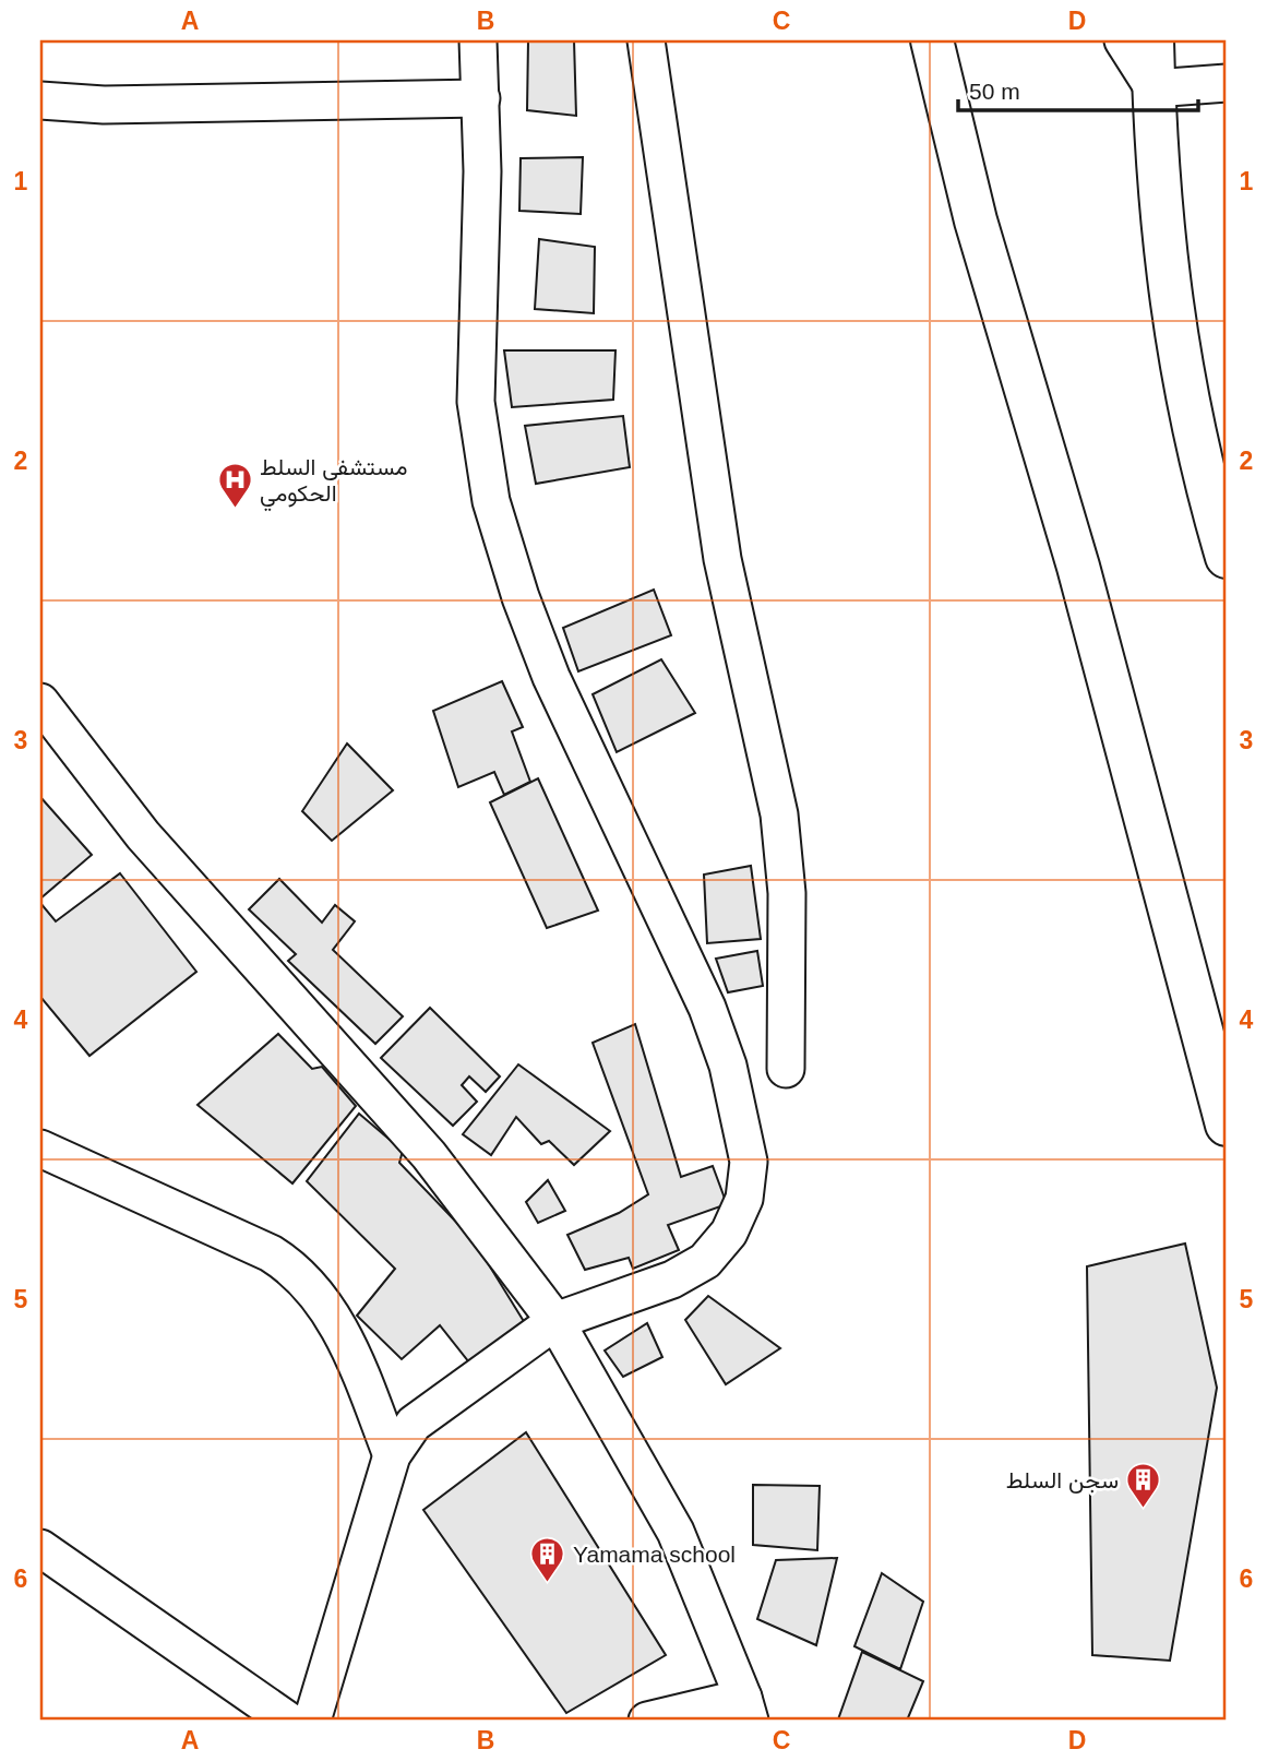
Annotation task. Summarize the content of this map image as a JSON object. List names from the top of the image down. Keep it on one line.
{"places":{"hospital":["مستشفى السلط الحكومي"],"building":["سجن السلط","Yamama school"]},"scale_bar":"50 m","grid":{"columns":["A","B","C","D"],"rows":["1","2","3","4","5","6"]}}
